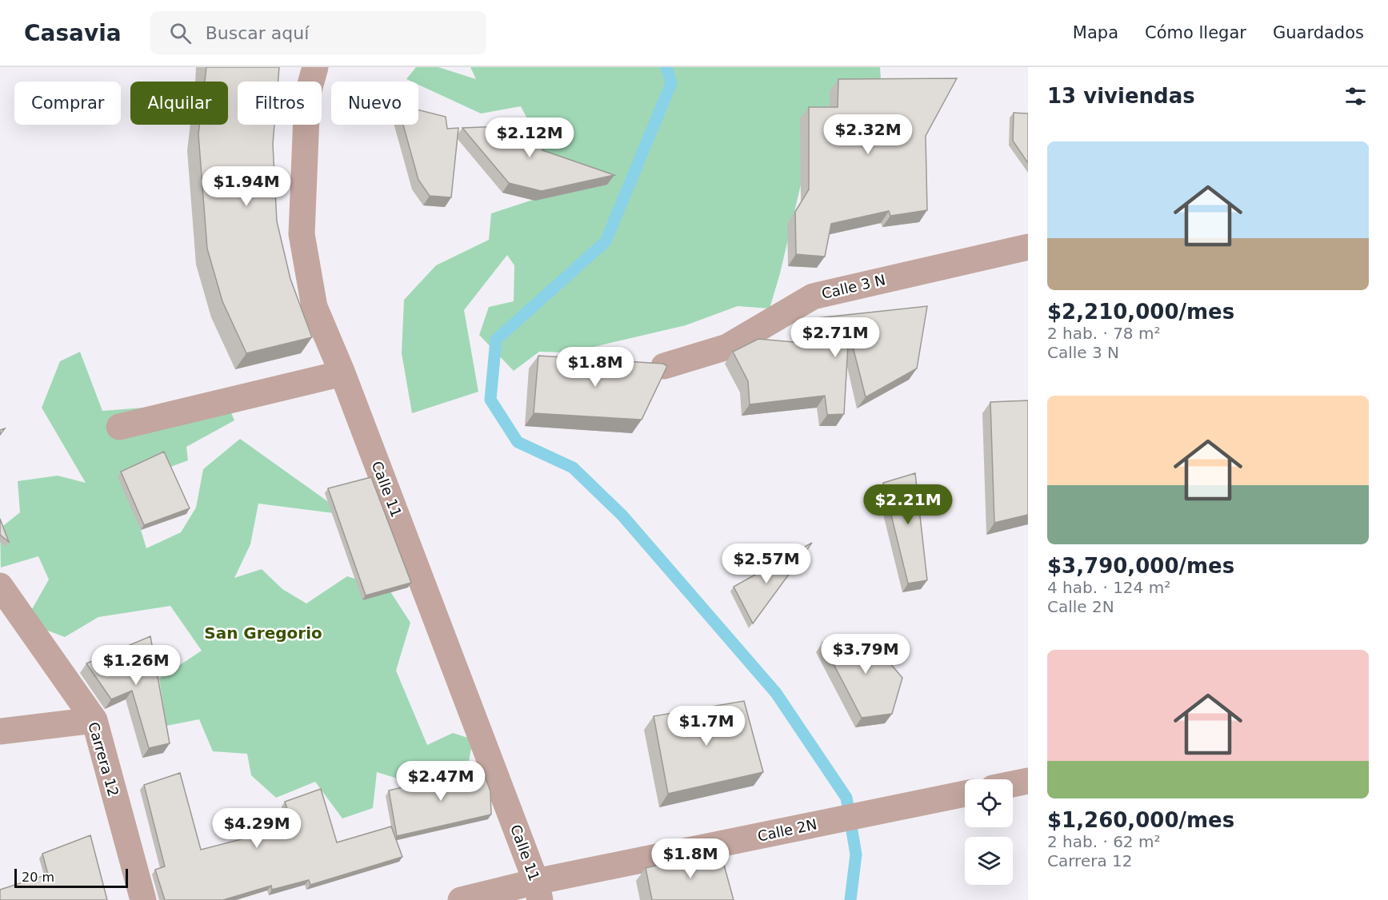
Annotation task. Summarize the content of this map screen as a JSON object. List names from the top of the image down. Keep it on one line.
{"streets":{"street":["Calle 3 N","Calle 11","Carrera 12","Calle 2N"]},"crossings":[["Calle 11","Calle 2N"]],"districts":["San Gregorio"],"scale_bar":"20 m","page":{"header":"Casavia","search":"Buscar aquí","nav":["Mapa","Cómo llegar","Guardados"],"heading":"13 viviendas","chip":["Comprar","Alquilar","Filtros","Nuevo"],"price":["$2.32M","$2.12M","$1.94M","$2.71M","$1.8M","$2.21M","$2.57M","$3.79M","$1.26M","$1.7M","$2.47M","$4.29M","$1.8M"],"list":[{"name":"$2,210,000/mes","note":"2 hab. · 78 m² · Calle 3 N"},{"name":"$3,790,000/mes","note":"4 hab. · 124 m² · Calle 2N"},{"name":"$1,260,000/mes","note":"2 hab. · 62 m² · Carrera 12"}],"scale":"20 m"}}
